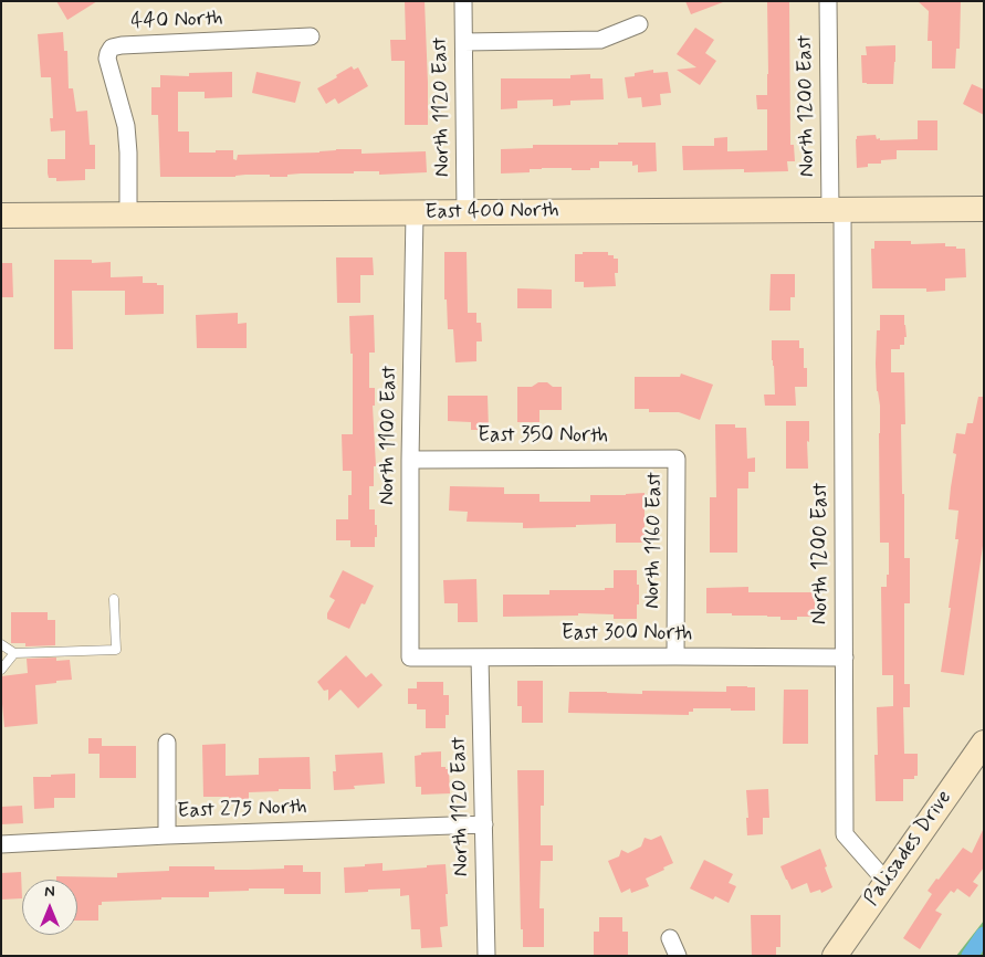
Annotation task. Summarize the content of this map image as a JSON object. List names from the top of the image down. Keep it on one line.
{"streets":{"street":["440 North","North 1200 East","North 1120 East","East 400 North","North 1100 East","East 350 North","North 1160 East","East 300 North","East 275 North","Palisades Drive"]},"crossings":[["440 North","East 400 North"],["North 1200 East","East 400 North"],["North 1200 East","East 300 North"],["North 1200 East","Palisades Drive"],["North 1120 East","East 400 North"],["North 1120 East","East 300 North"],["North 1120 East","East 275 North"],["East 400 North","North 1100 East"],["North 1100 East","East 350 North"],["North 1100 East","East 300 North"],["East 350 North","North 1160 East"],["North 1160 East","East 300 North"]],"north":"top"}
